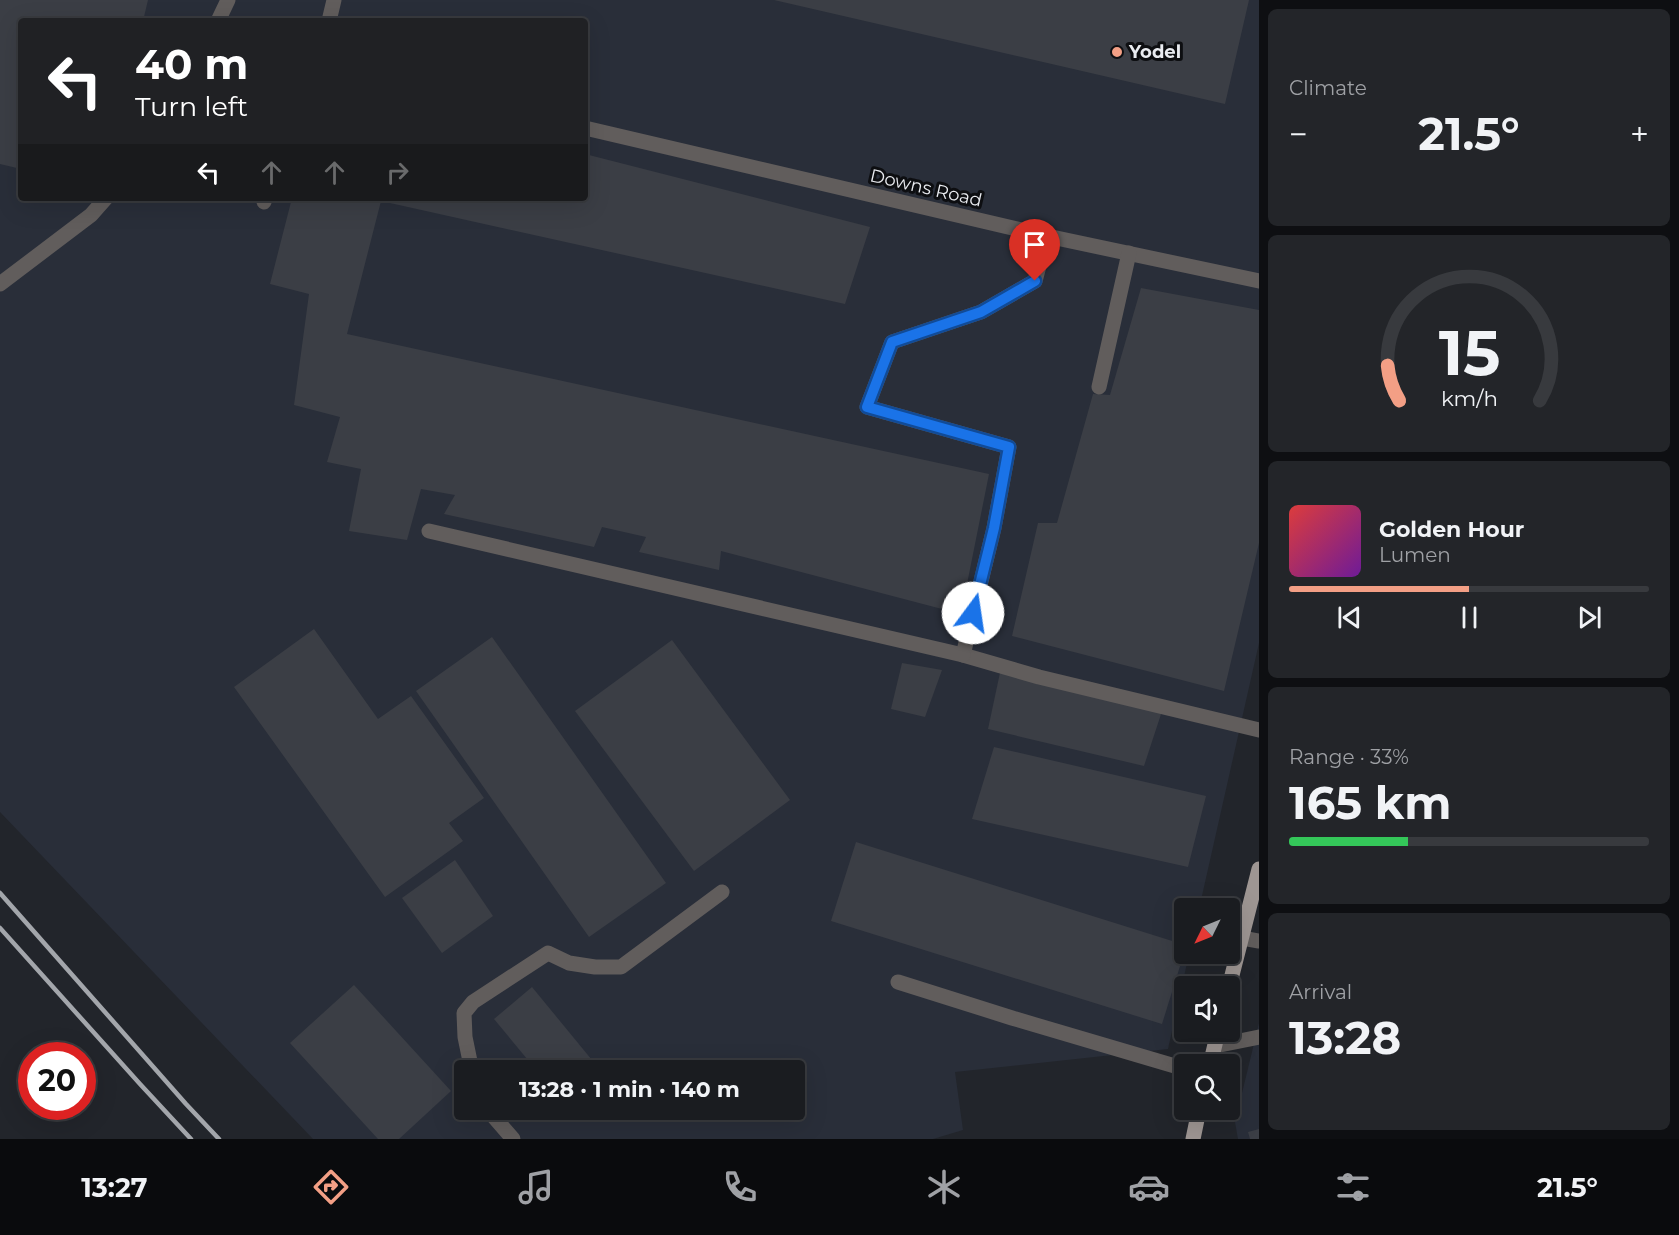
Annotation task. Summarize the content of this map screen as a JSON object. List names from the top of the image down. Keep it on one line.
{"streets":{"lane":["Downs Road"]},"places":["Yodel"],"north":"bottom left","page":{"tile":["Climate",["Range · 33%","165 km"],["Arrival","13:28"]],"turn":["40 m","Turn left"],"heat":["−","21.5°","+"],"song":["Golden Hour","Lumen"],"limit":"20","trip":"13:28 · 1 min · 140 m","tabs":["13:27","21.5°"],"gauge":["15","km/h"]}}
